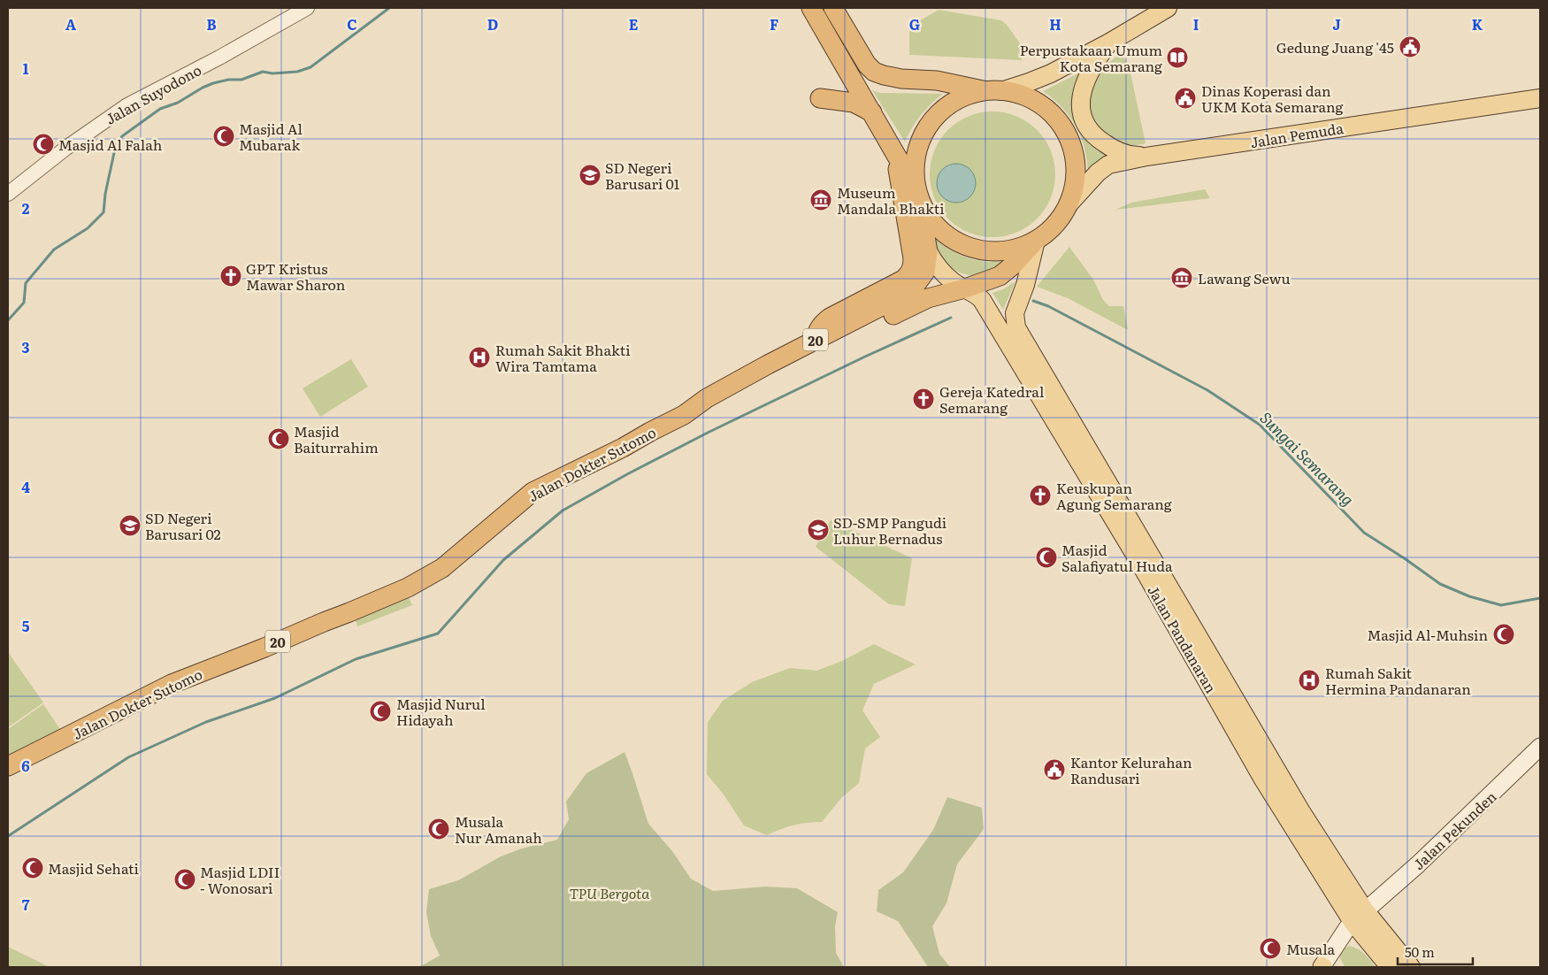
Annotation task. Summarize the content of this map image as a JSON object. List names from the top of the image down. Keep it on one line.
{"streets":{"highway":["20","Jalan Dokter Sutomo"],"main road":["Jalan Pemuda","Jalan Pandanaran","Jalan Pekunden"],"street":["Jalan Suyodono"]},"crossings":[["Jalan Pemuda","20"],["20","Jalan Dokter Sutomo"],["20","Jalan Pandanaran"],["Jalan Dokter Sutomo","Jalan Pandanaran"],["Jalan Pandanaran","Jalan Pekunden"]],"water":["Sungai Semarang"],"parks":["TPU Bergota"],"places":{"public building":["Gedung Juang '45","Dinas Koperasi dan UKM Kota Semarang","Kantor Kelurahan Randusari"],"library":["Perpustakaan Umum Kota Semarang"],"mosque":["Masjid Al Mubarak","Masjid Al Falah","Masjid Baiturrahim","Masjid Salafiyatul Huda","Masjid Al-Muhsin","Masjid Nurul Hidayah","Musala Nur Amanah","Masjid Sehati","Masjid LDII - Wonosari","Musala"],"school or university":["SD Negeri Barusari 01","SD Negeri Barusari 02","SD-SMP Pangudi Luhur Bernadus"],"museum":["Museum Mandala Bhakti","Lawang Sewu"],"church":["GPT Kristus Mawar Sharon","Gereja Katedral Semarang","Keuskupan Agung Semarang"],"hospital":["Rumah Sakit Bhakti Wira Tamtama","Rumah Sakit Hermina Pandanaran"]},"scale_bar":"50 m","grid":{"columns":["A","B","C","D","E","F","G","H","I","J","K"],"rows":["1","2","3","4","5","6","7"]}}
